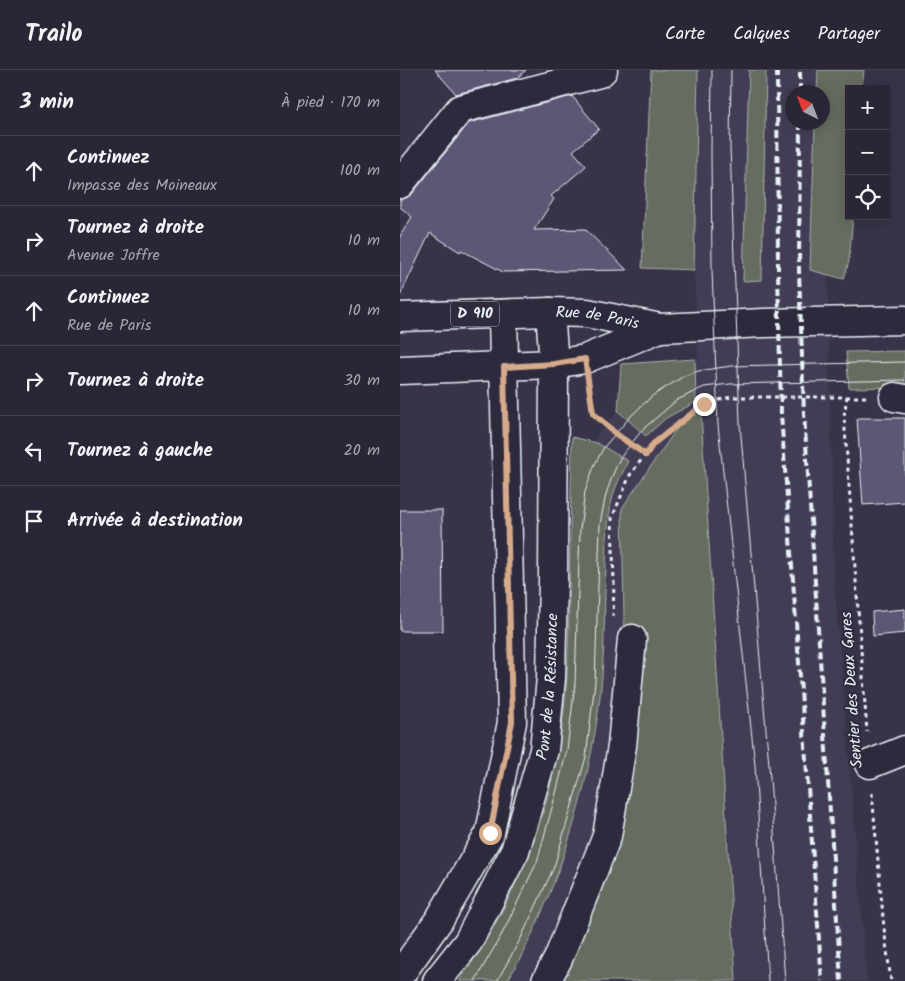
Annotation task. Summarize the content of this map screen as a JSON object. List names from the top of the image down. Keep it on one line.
{"streets":{"street":["D 910","Rue de Paris","Pont de la Résistance"],"path":["Sentier des Deux Gares"]},"crossings":[["D 910","Rue de Paris"],["D 910","Pont de la Résistance"],["Rue de Paris","Pont de la Résistance"]],"north":"top left","page":{"header":"Trailo","nav":["Carte","Calques","Partager"],"heading":["3 min","À pied · 170 m"],"map_buttons":["+","−"],"list":[["Continuez","Impasse des Moineaux","100 m"],["Tournez à droite","Avenue Joffre","10 m"],["Continuez","Rue de Paris","10 m"],["Tournez à droite","30 m"],["Tournez à gauche","20 m"],"Arrivée à destination"]}}
